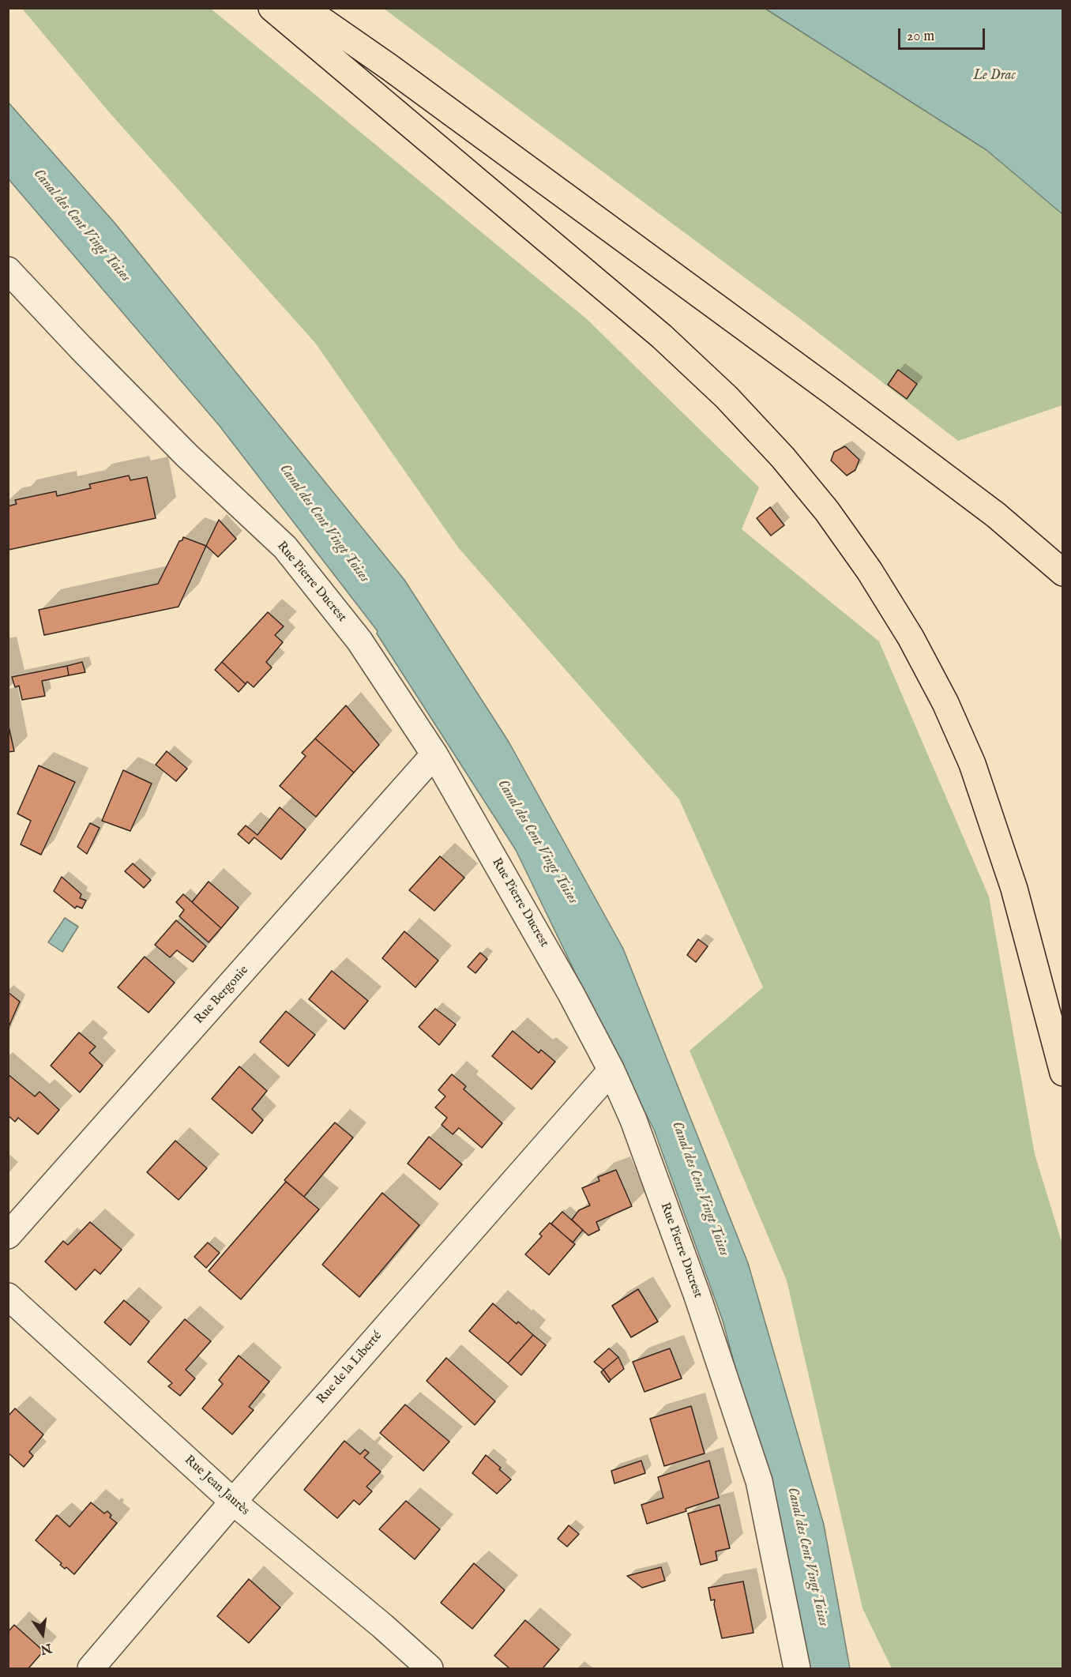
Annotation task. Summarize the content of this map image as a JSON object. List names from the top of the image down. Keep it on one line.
{"streets":{"street":["Rue Pierre Ducrest","Rue Bergonie","Rue de la Liberté","Rue Jean Jaurès"]},"crossings":[["Rue Pierre Ducrest","Rue Bergonie"],["Rue Pierre Ducrest","Rue de la Liberté"],["Rue de la Liberté","Rue Jean Jaurès"]],"water":["Le Drac","Canal des Cent Vingt Toises"],"scale_bar":"20 m","north":"bottom"}
